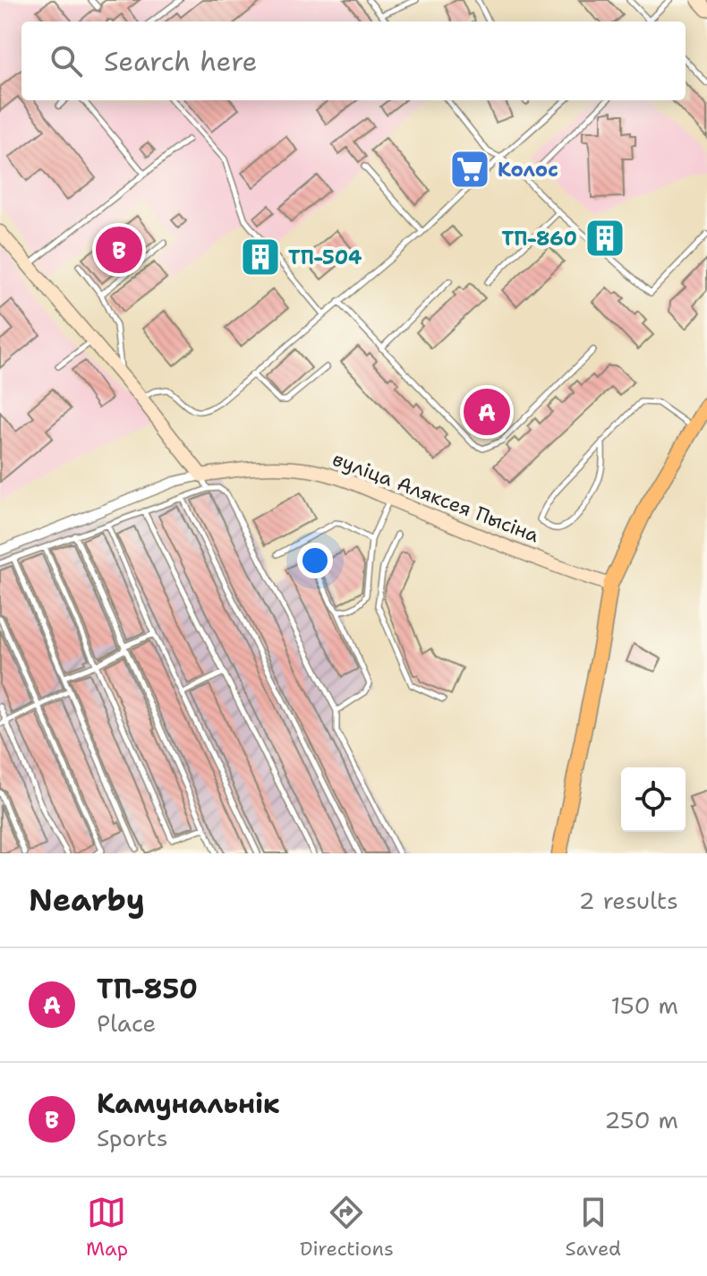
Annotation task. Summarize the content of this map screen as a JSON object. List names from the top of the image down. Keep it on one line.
{"streets":{"main road":["вуліца Аляксея Пысіна"]},"places":{"supermarket":["Колос"],"building":["ТП-860","ТП-504"]},"page":{"search":"Search here","pins":["B","A"],"heading":["Nearby","2 results"],"list":[{"mark":"A","name":"ТП-850","note":"Place","value":"150 m"},{"mark":"B","name":"Камунальнік","note":"Sports","value":"250 m"}],"nav":["Map","Directions","Saved"]}}
